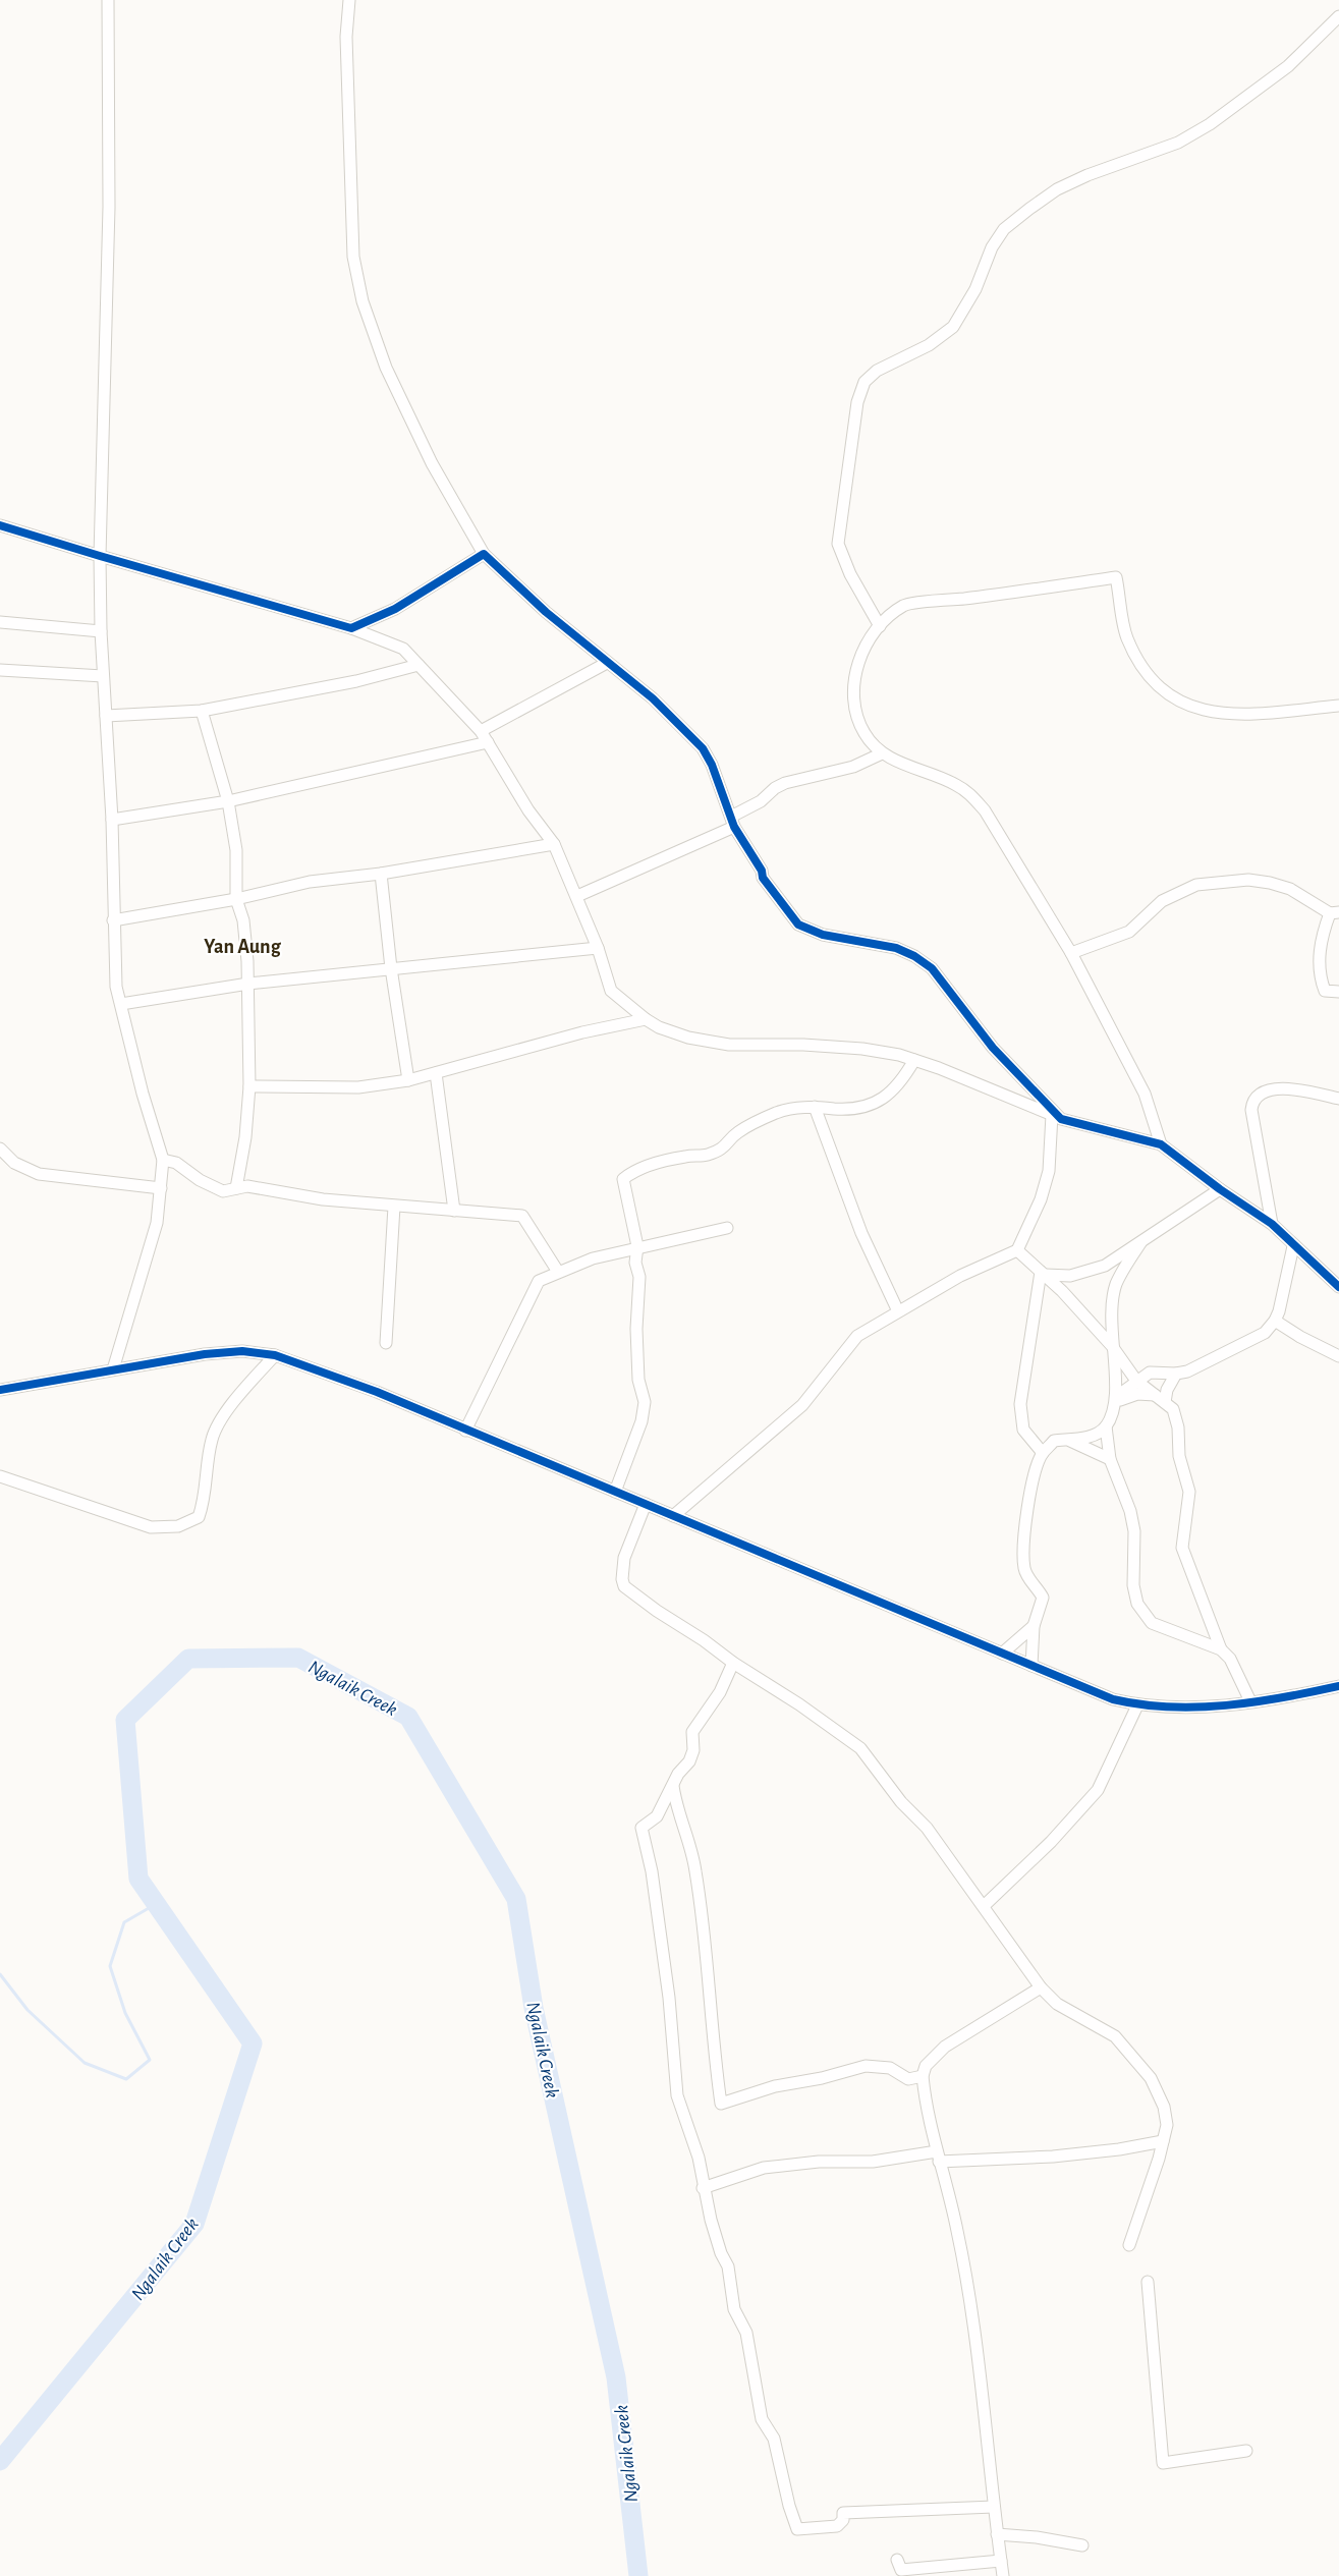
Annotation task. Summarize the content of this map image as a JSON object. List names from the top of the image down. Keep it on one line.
{"districts":["Yan Aung"],"water":["Ngalaik Creek"]}
